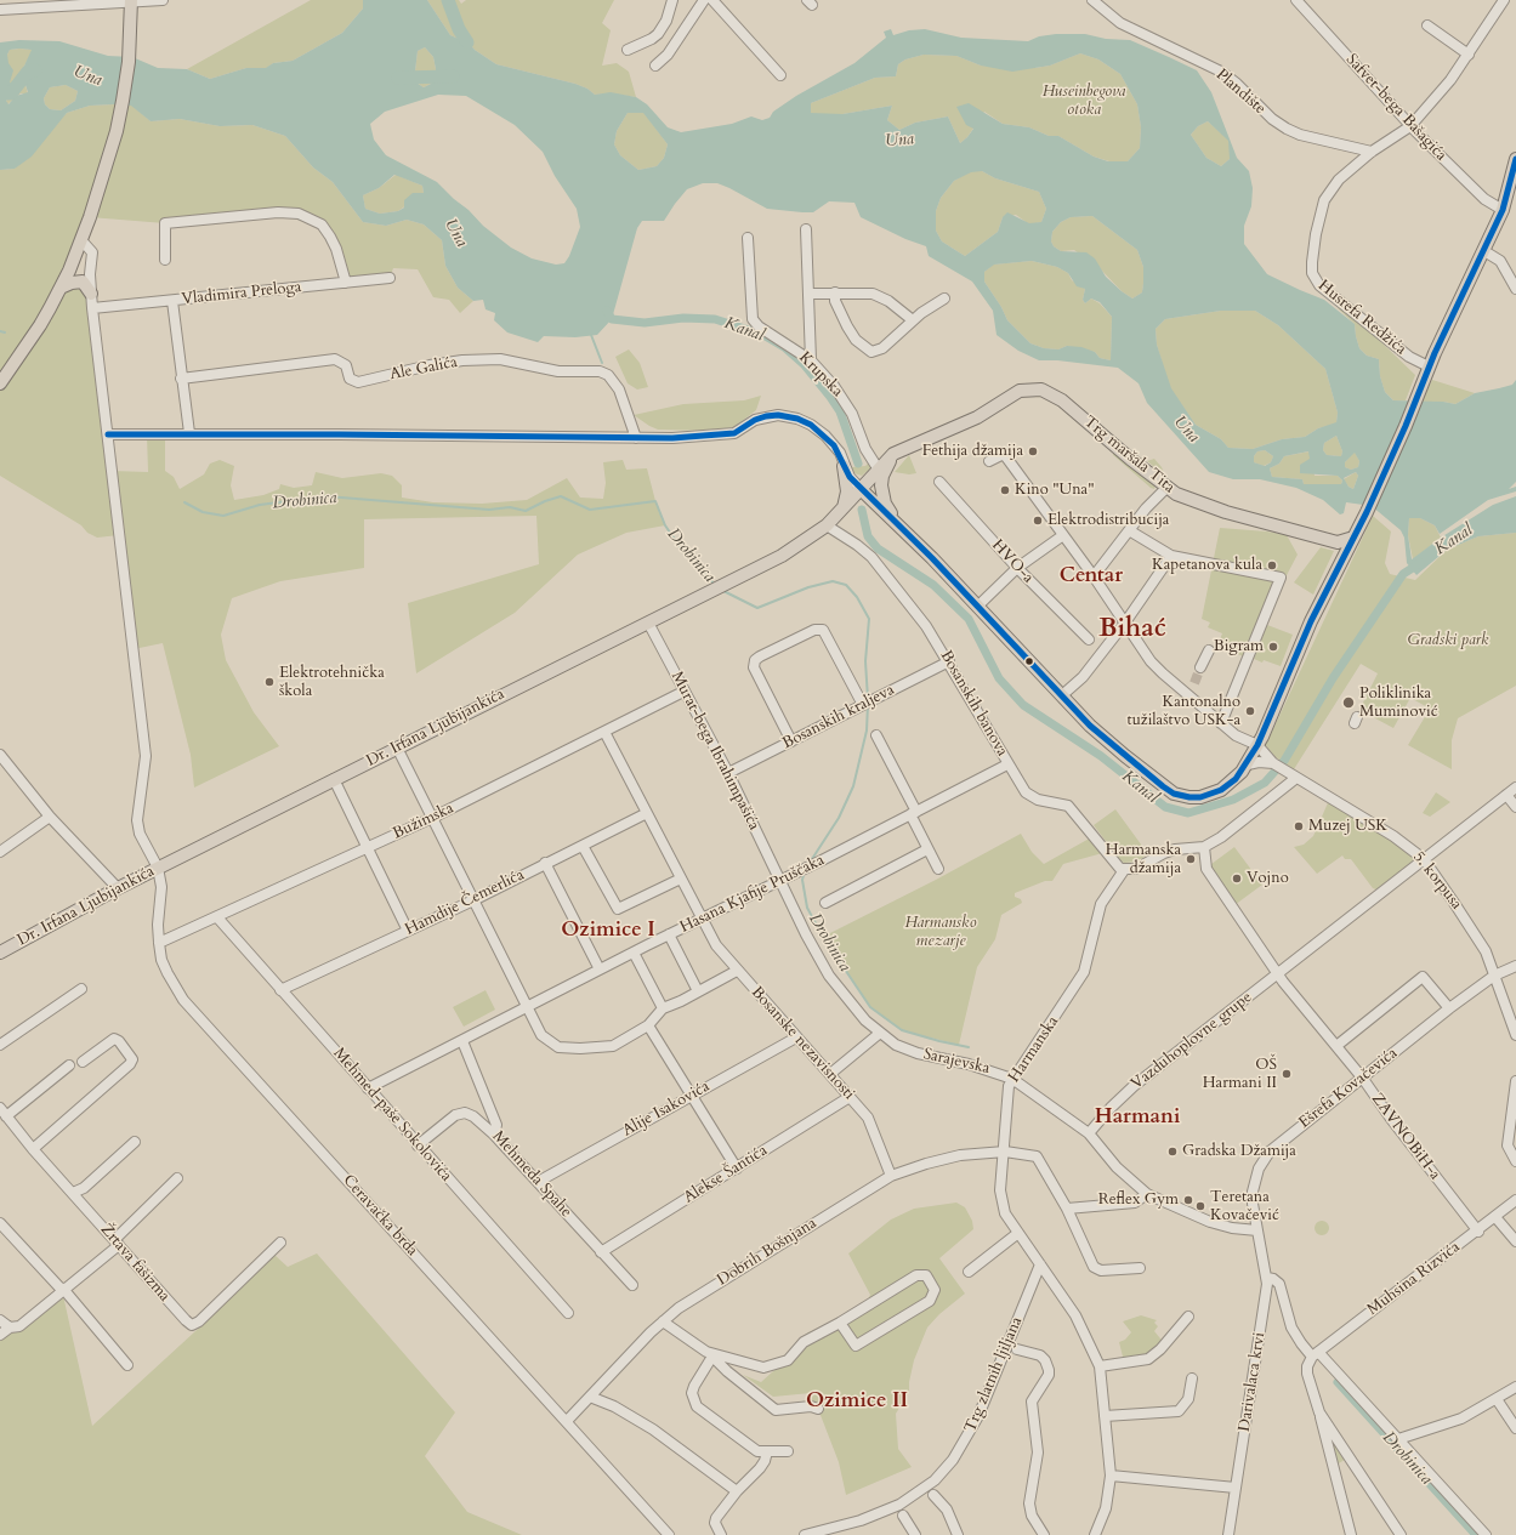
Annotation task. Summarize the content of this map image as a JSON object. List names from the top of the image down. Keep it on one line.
{"streets":{"main road":["Trg maršala Tita","Dr. Irfana Ljubijankića"],"street":["Plandište","Safvet-bega Bašagića","Vladimira Preloga","Husrefa Redžića","Ale Galića","Krupska","HVO-a","Bosanskih banova","Bosanskih kraljeva","Murat-bega Ibrahimpašića","Bužimska","5. korpusa","Hasana Kjafije Pruščaka","Hamdije Čemerlića","Vazduhoplovne grupe","Bosanske nezavisnosti","Harmanska","Sarajevska","Ešrefa Kovačevića","Alije Isakovića","Mehmed-paše Sokolovića","ZAVNOBiH-a","Mehmeda Spahe","Alekse Šantića","Ceravačka brda","Dobrih Bošnjana","Žrtava fašizma","Muhsina Rizvića","Trg zlatnih ljiljana","Darivalaca krvi"]},"crossings":[["Plandište","Husrefa Redžića"],["Safvet-bega Bašagića","Husrefa Redžića"],["Krupska","Dr. Irfana Ljubijankića"],["Trg maršala Tita","Dr. Irfana Ljubijankića"],["Bosanskih banova","Bosanskih kraljeva"],["Bosanskih banova","Dr. Irfana Ljubijankića"],["Bosanskih banova","Hasana Kjafije Pruščaka"],["Bosanskih banova","Harmanska"],["Bosanskih kraljeva","Murat-bega Ibrahimpašića"],["Dr. Irfana Ljubijankića","Murat-bega Ibrahimpašića"],["Dr. Irfana Ljubijankića","Ceravačka brda"],["Murat-bega Ibrahimpašića","Bužimska"],["Murat-bega Ibrahimpašića","Hasana Kjafije Pruščaka"],["Murat-bega Ibrahimpašića","Sarajevska"],["Bužimska","Bosanske nezavisnosti"],["Bužimska","Mehmed-paše Sokolovića"],["Bužimska","Ceravačka brda"],["5. korpusa","Vazduhoplovne grupe"],["5. korpusa","Ešrefa Kovačevića"],["Hasana Kjafije Pruščaka","Bosanske nezavisnosti"],["Hasana Kjafije Pruščaka","Sarajevska"],["Hasana Kjafije Pruščaka","Mehmed-paše Sokolovića"],["Hamdije Čemerlića","Bosanske nezavisnosti"],["Hamdije Čemerlića","Mehmed-paše Sokolovića"],["Vazduhoplovne grupe","Sarajevska"],["Vazduhoplovne grupe","ZAVNOBiH-a"],["Bosanske nezavisnosti","Alije Isakovića"],["Bosanske nezavisnosti","Alekse Šantića"],["Bosanske nezavisnosti","Dobrih Bošnjana"],["Harmanska","Sarajevska"],["Harmanska","Dobrih Bošnjana"],["Harmanska","Trg zlatnih ljiljana"],["Sarajevska","Ešrefa Kovačevića"],["Sarajevska","Darivalaca krvi"],["Ešrefa Kovačevića","ZAVNOBiH-a"],["Ešrefa Kovačevića","Darivalaca krvi"],["Alije Isakovića","Mehmeda Spahe"],["Mehmed-paše Sokolovića","Mehmeda Spahe"],["ZAVNOBiH-a","Muhsina Rizvića"],["Mehmeda Spahe","Alekse Šantića"],["Ceravačka brda","Dobrih Bošnjana"]],"districts":["Centar","Bihać","Ozimice I","Harmani","Ozimice II"],"water":["Una","Kanal","Drobinica"],"parks":["Huseinbegova otoka","Gradski park","Harmansko mezarje"],"places":["Fethija džamija","Kino \"Una\"","Elektrodistribucija","Kapetanova kula","Bigram","Elektrotehnička škola","Poliklinika Muminović","Kantonalno tužilaštvo USK-a","Muzej USK","Harmanska džamija","Vojno","OŠ Harmani II","Gradska Džamija","Reflex Gym","Teretana Kovačević"]}
